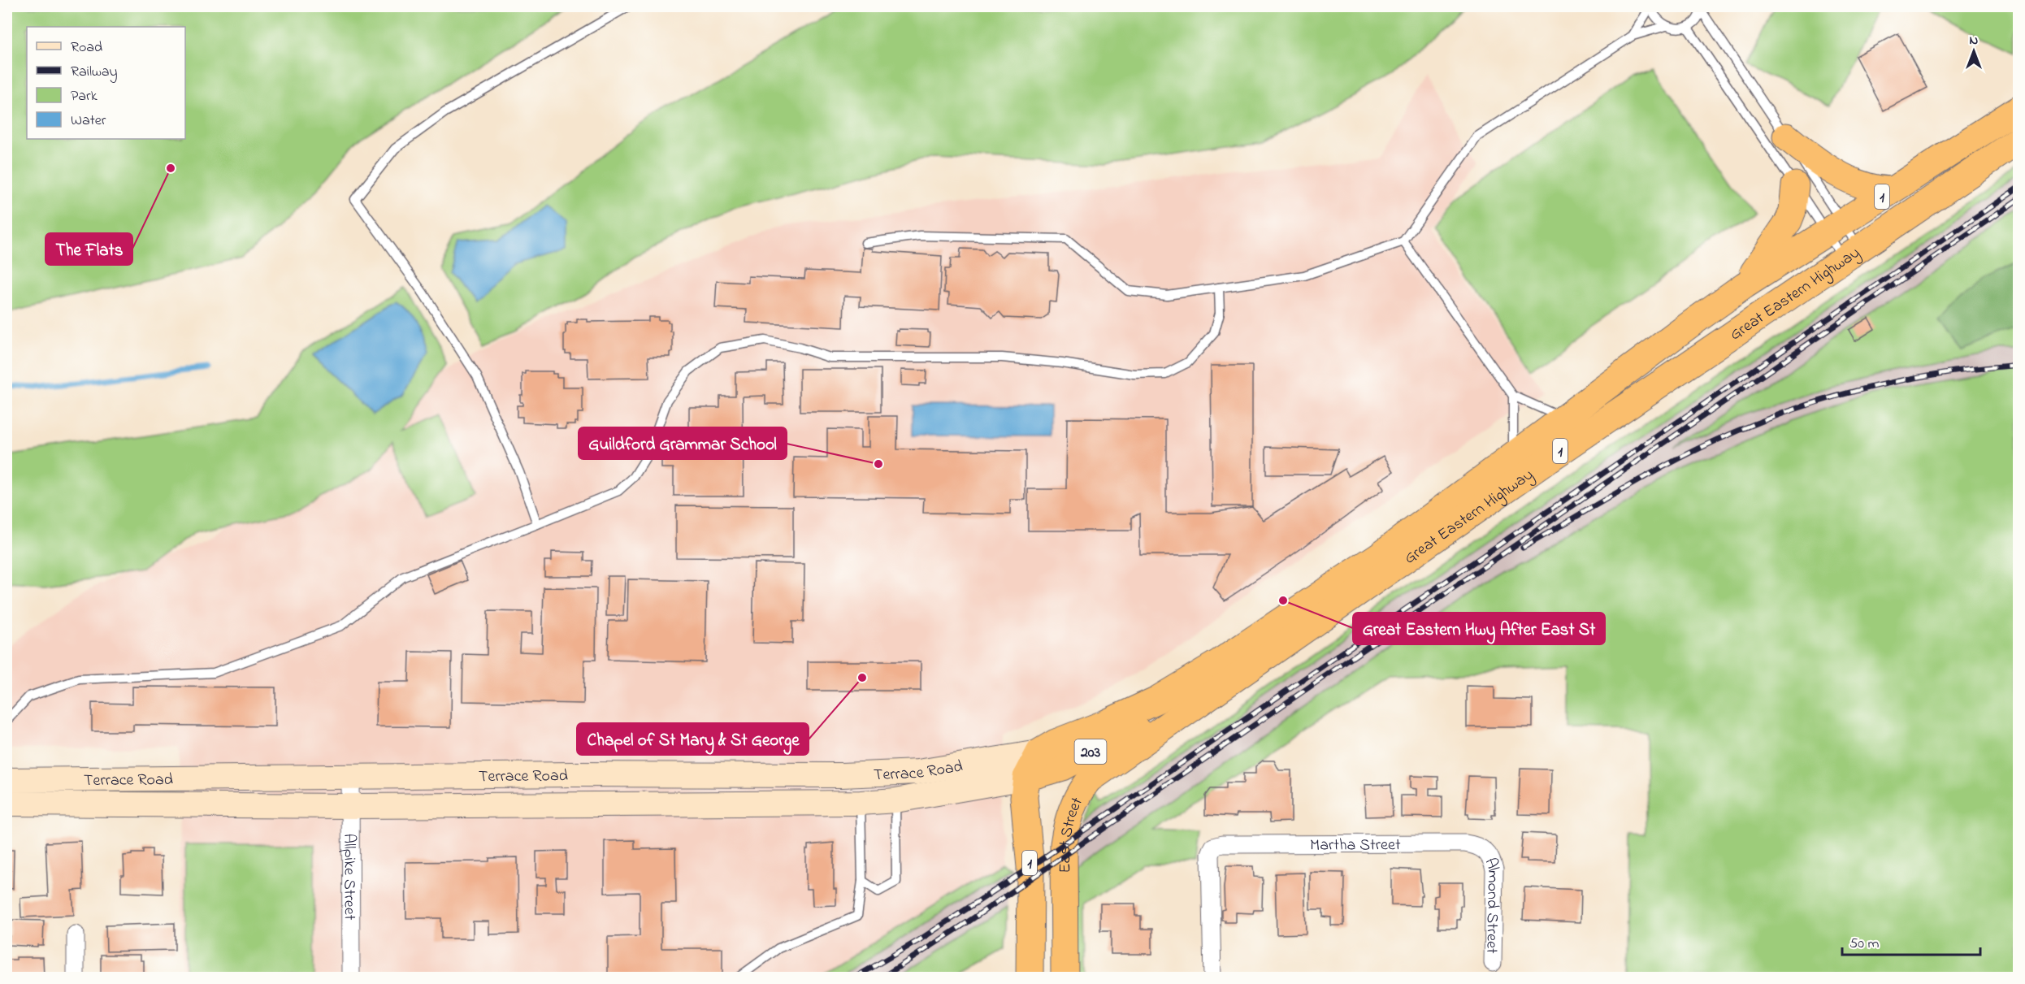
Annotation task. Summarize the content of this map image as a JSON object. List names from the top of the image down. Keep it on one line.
{"streets":{"highway":["1","Great Eastern Highway","203","East Street"],"street":["Terrace Road","Martha Street","Allpike Street","Almond Street"]},"crossings":[["1","Great Eastern Highway"],["1","203"],["1","Terrace Road"],["Great Eastern Highway","203"],["Great Eastern Highway","Terrace Road"],["Great Eastern Highway","East Street"],["203","Terrace Road"],["203","East Street"],["Terrace Road","Allpike Street"],["Martha Street","Almond Street"]],"places":["The Flats","Guildford Grammar School","Great Eastern Hwy After East St","Chapel of St Mary & St George"],"legend":["Road","Railway","Park","Water"],"scale_bar":"50 m","north":"top"}
